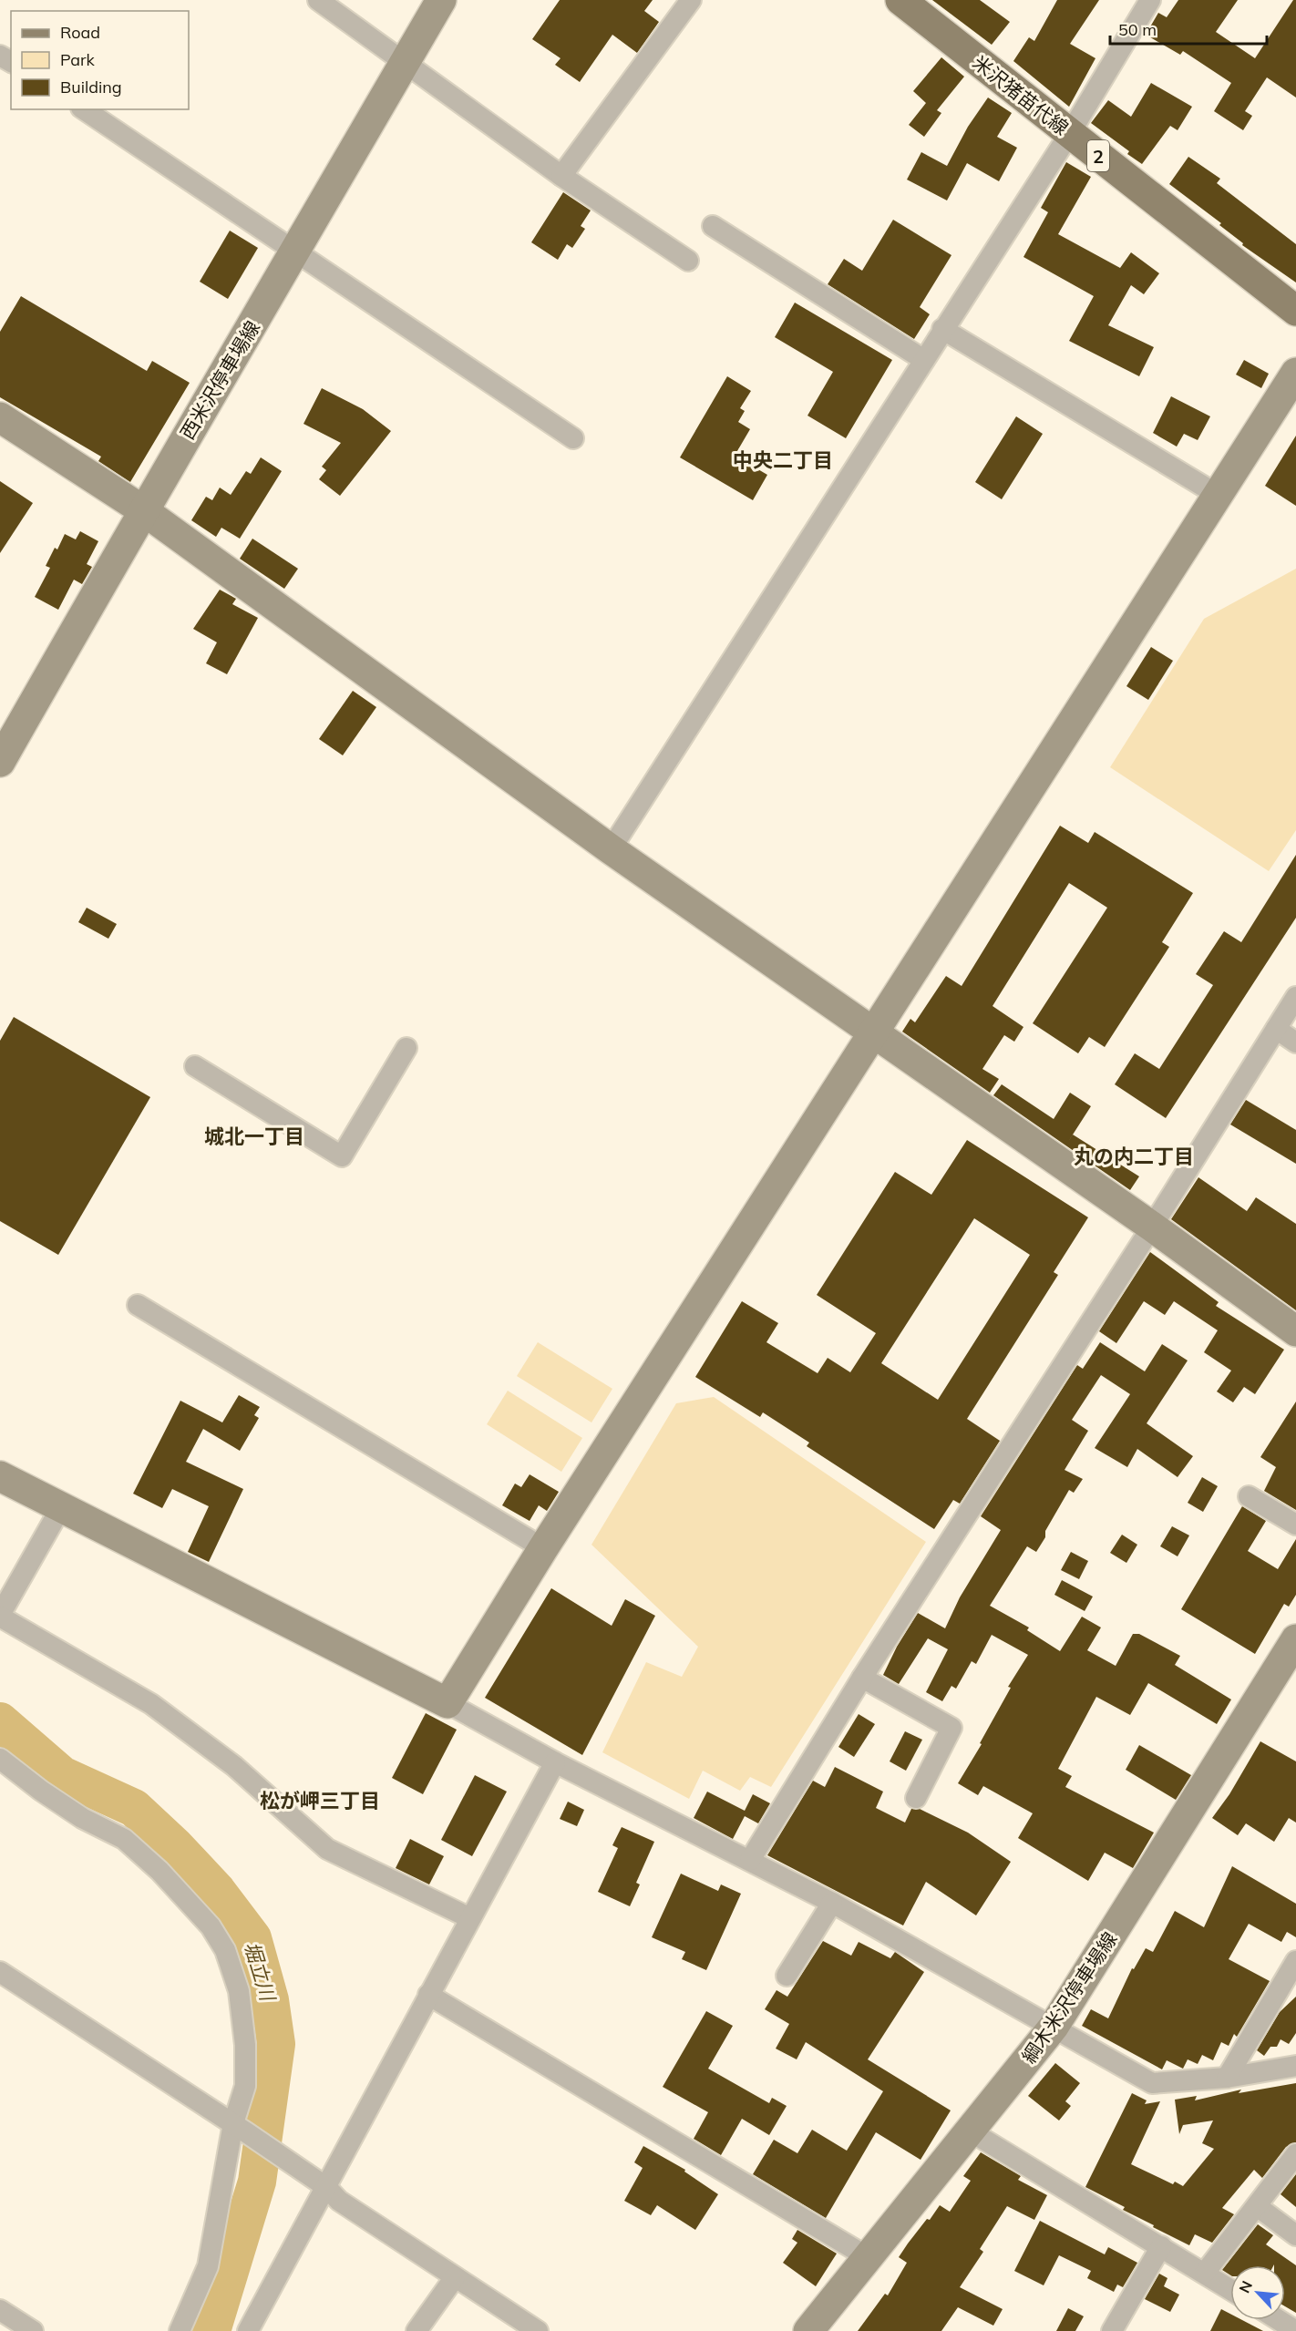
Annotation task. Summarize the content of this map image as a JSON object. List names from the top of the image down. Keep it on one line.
{"streets":{"main road":["米沢猪苗代線","2"],"street":["西米沢停車場線","綱木米沢停車場線"]},"districts":["中央二丁目","城北一丁目","丸の内二丁目","松が岬三丁目"],"water":["堀立川"],"legend":["Road","Park","Building"],"scale_bar":"50 m","north":"top left"}
